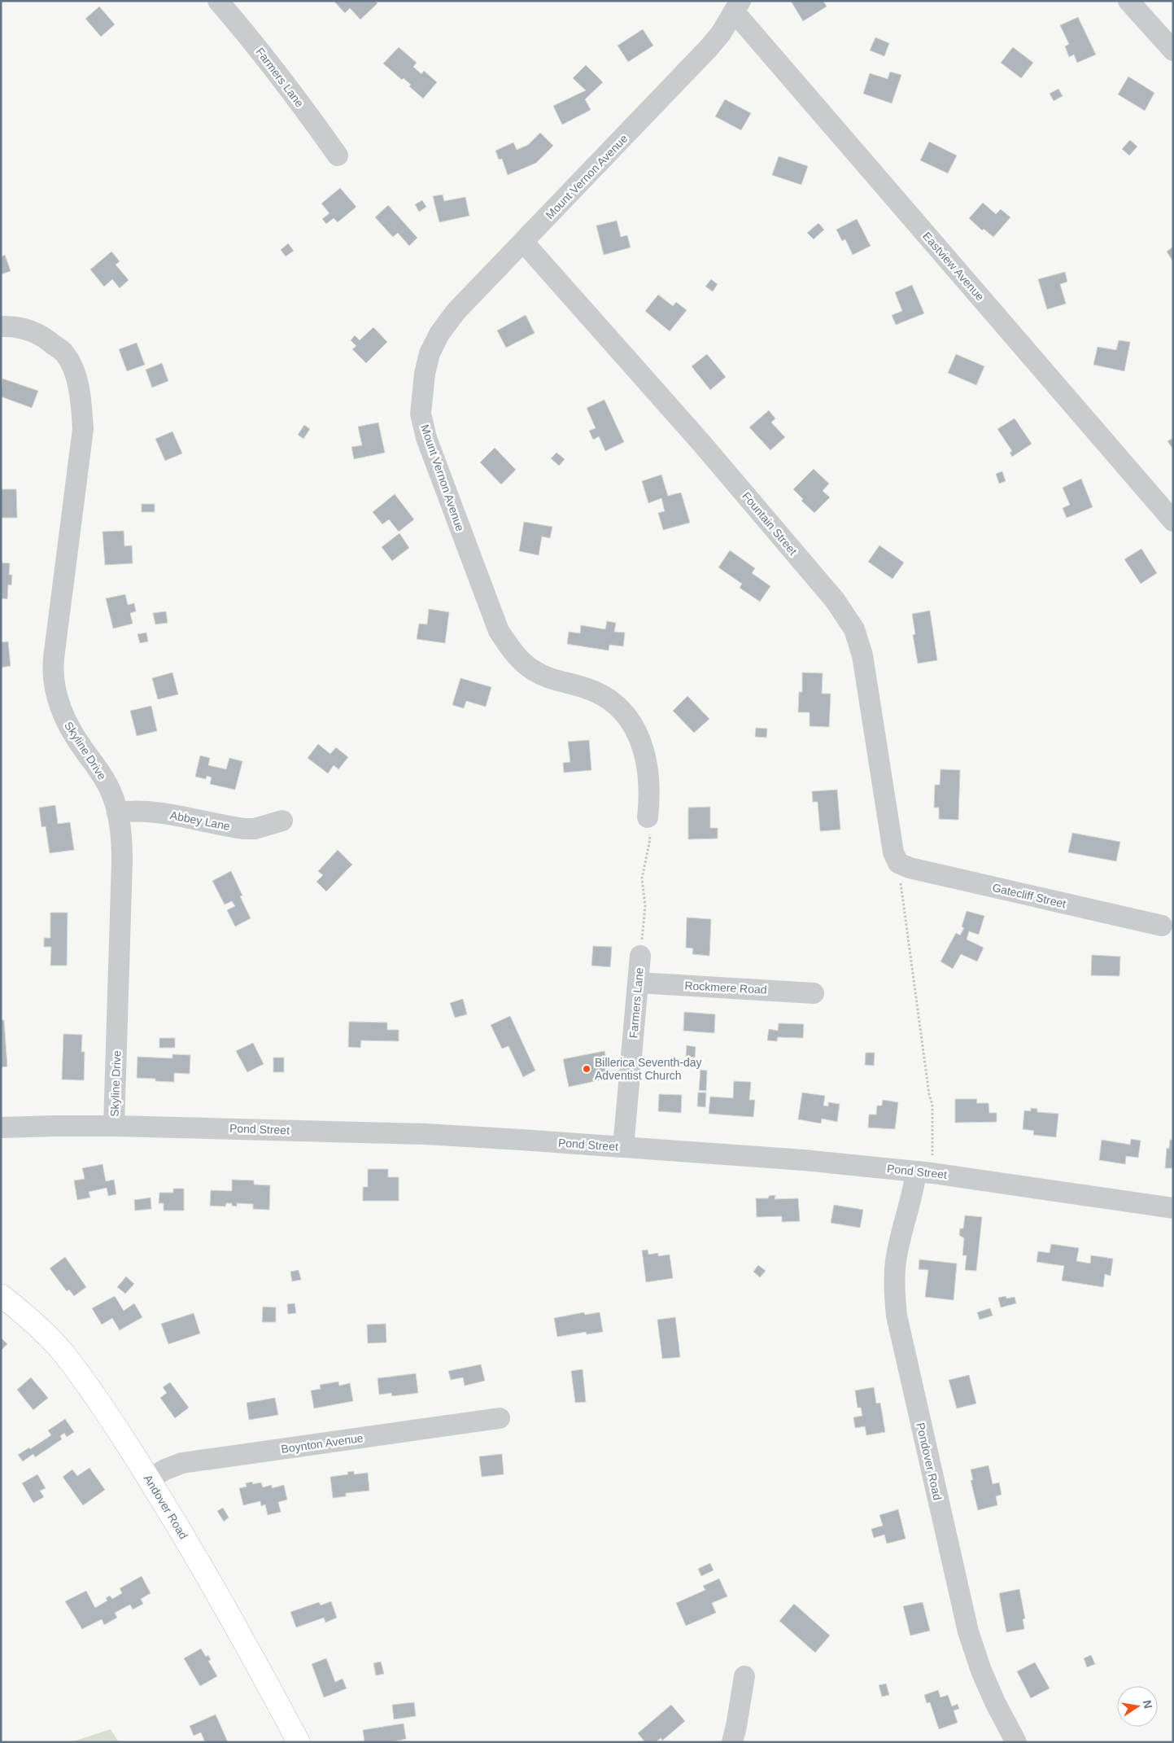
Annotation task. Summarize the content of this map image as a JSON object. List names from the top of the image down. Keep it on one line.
{"streets":{"main road":["Andover Road"],"street":["Farmers Lane","Mount Vernon Avenue","Eastview Avenue","Fountain Street","Skyline Drive","Abbey Lane","Gatecliff Street","Rockmere Road","Pond Street","Boynton Avenue","Pondover Road"]},"crossings":[["Farmers Lane","Rockmere Road"],["Farmers Lane","Pond Street"],["Mount Vernon Avenue","Eastview Avenue"],["Mount Vernon Avenue","Fountain Street"],["Fountain Street","Gatecliff Street"],["Skyline Drive","Abbey Lane"],["Skyline Drive","Pond Street"],["Pond Street","Pondover Road"],["Boynton Avenue","Andover Road"]],"places":["Billerica Seventh-day Adventist Church"],"north":"right"}
